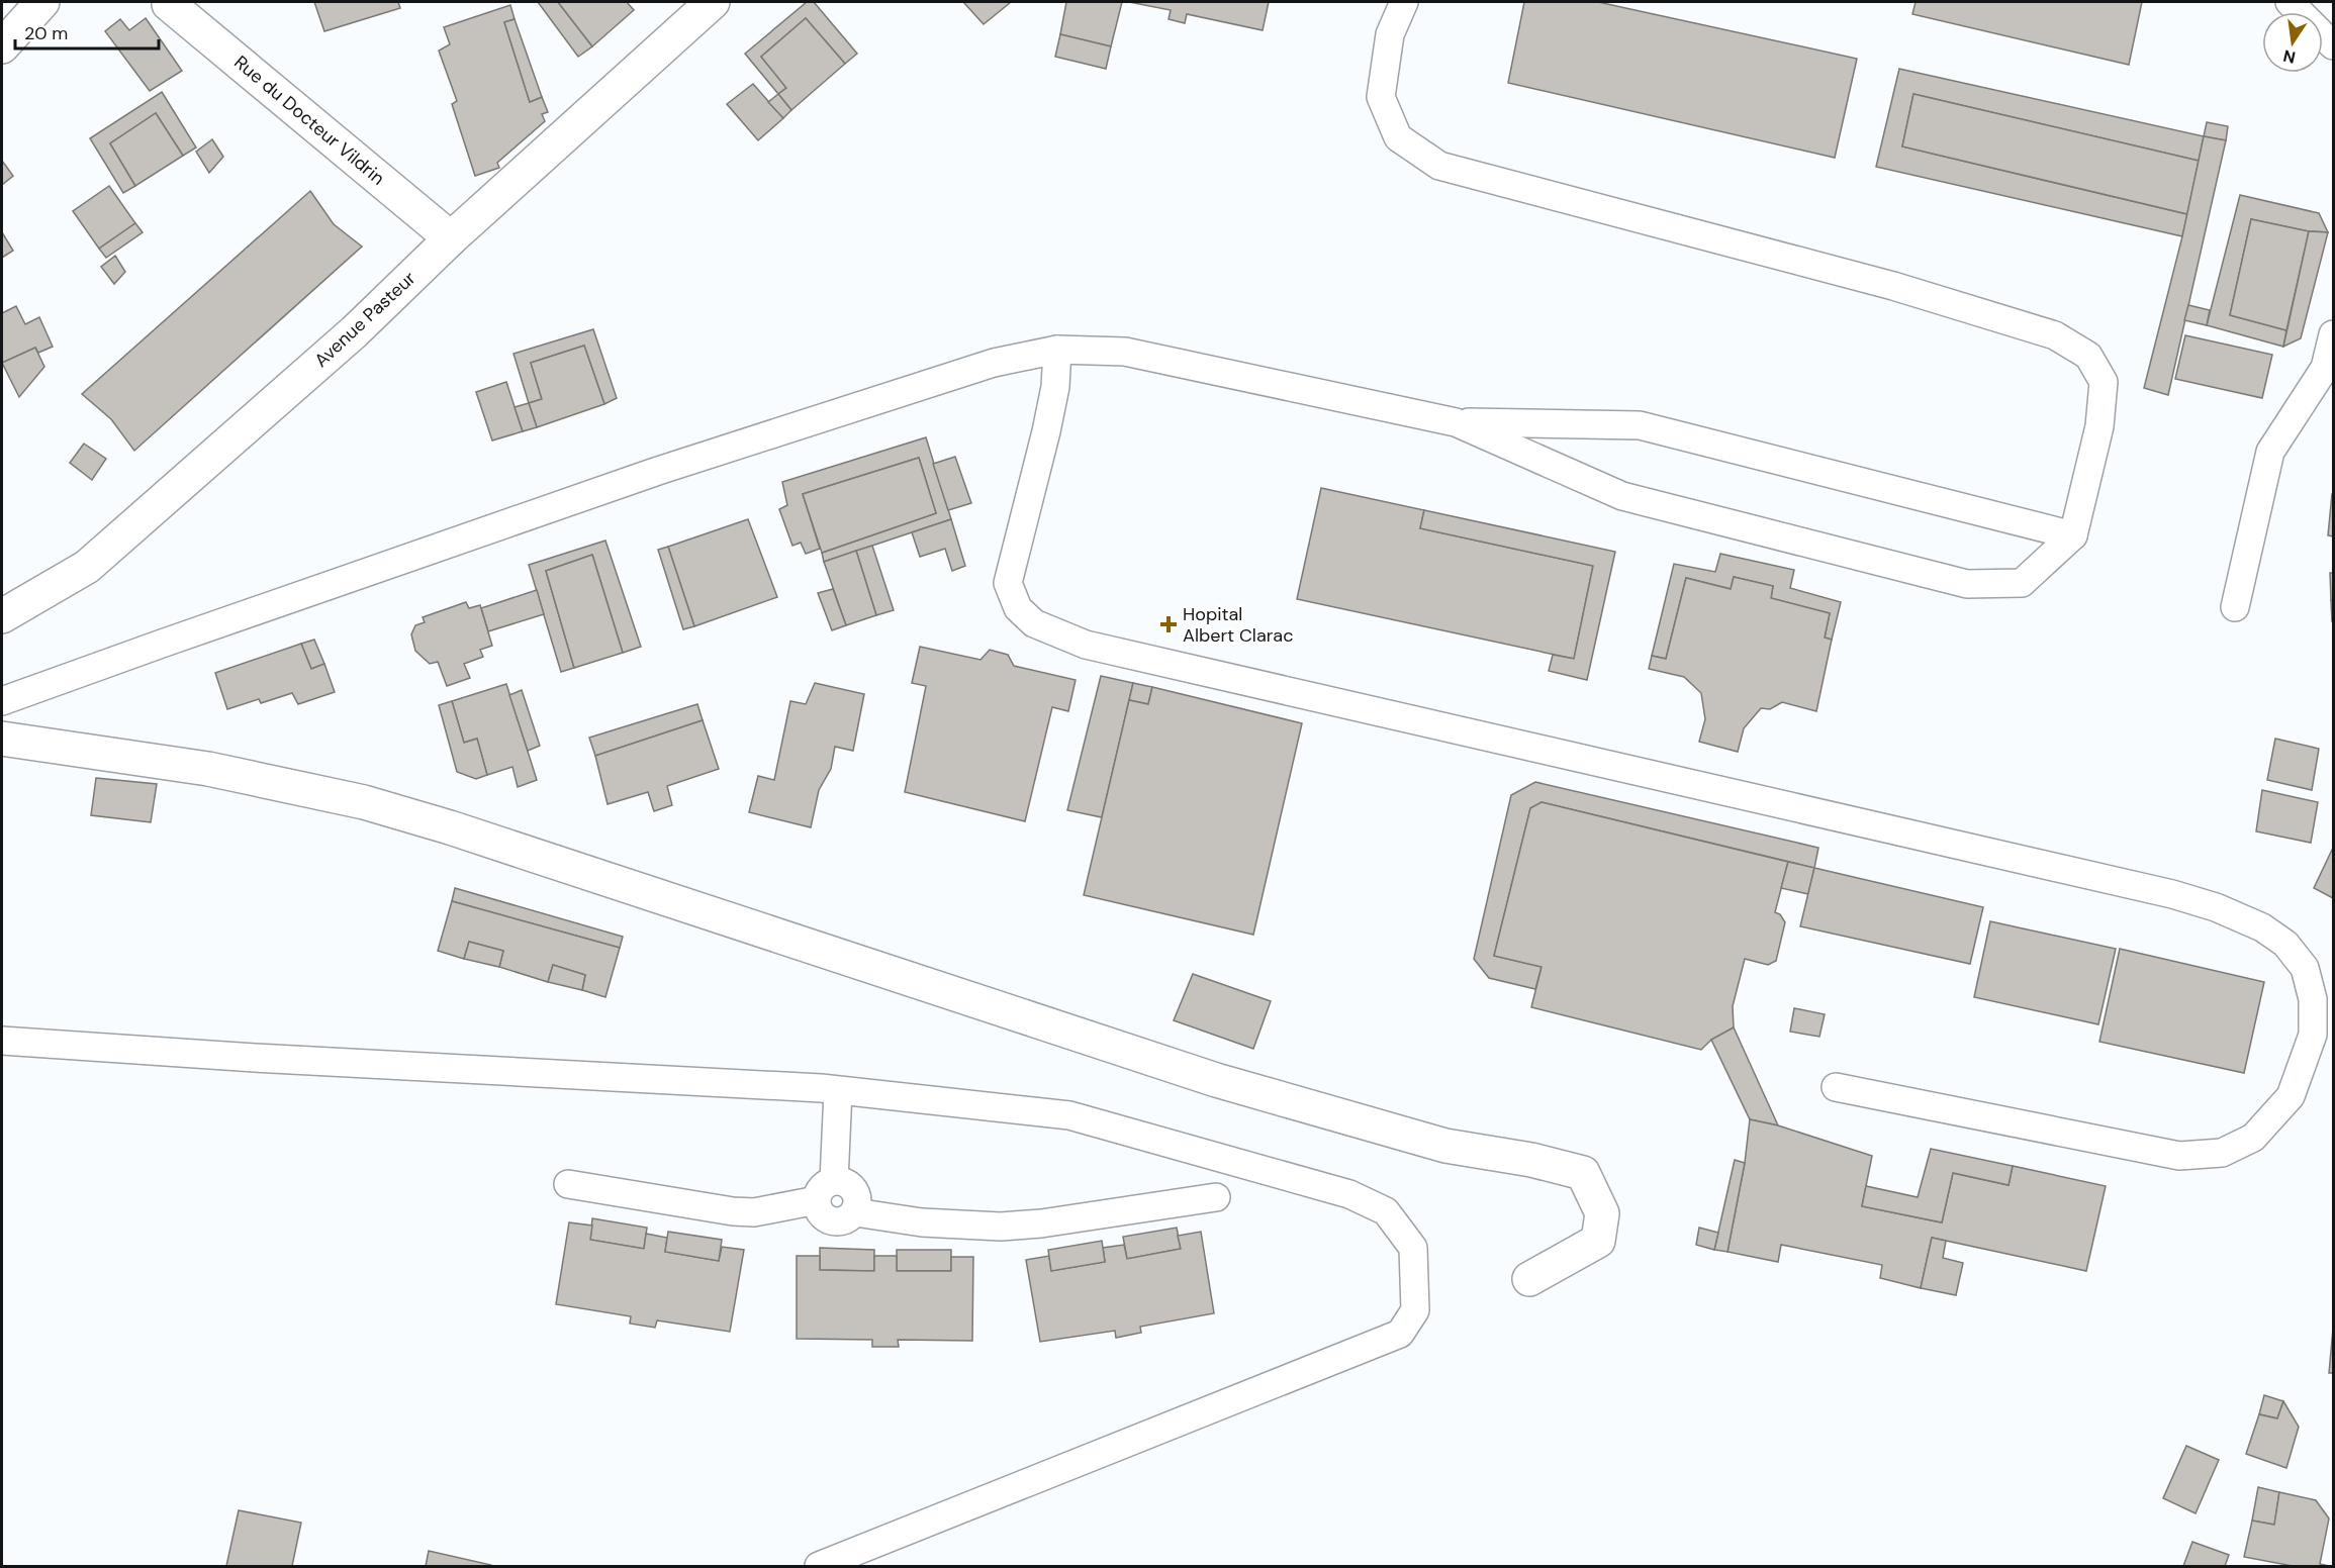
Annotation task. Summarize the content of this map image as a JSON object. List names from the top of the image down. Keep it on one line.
{"streets":{"main road":["Rue du Docteur Vildrin","Avenue Pasteur"]},"crossings":[["Rue du Docteur Vildrin","Avenue Pasteur"]],"places":{"health":["Hopital Albert Clarac"]},"scale_bar":"20 m","north":"bottom"}
